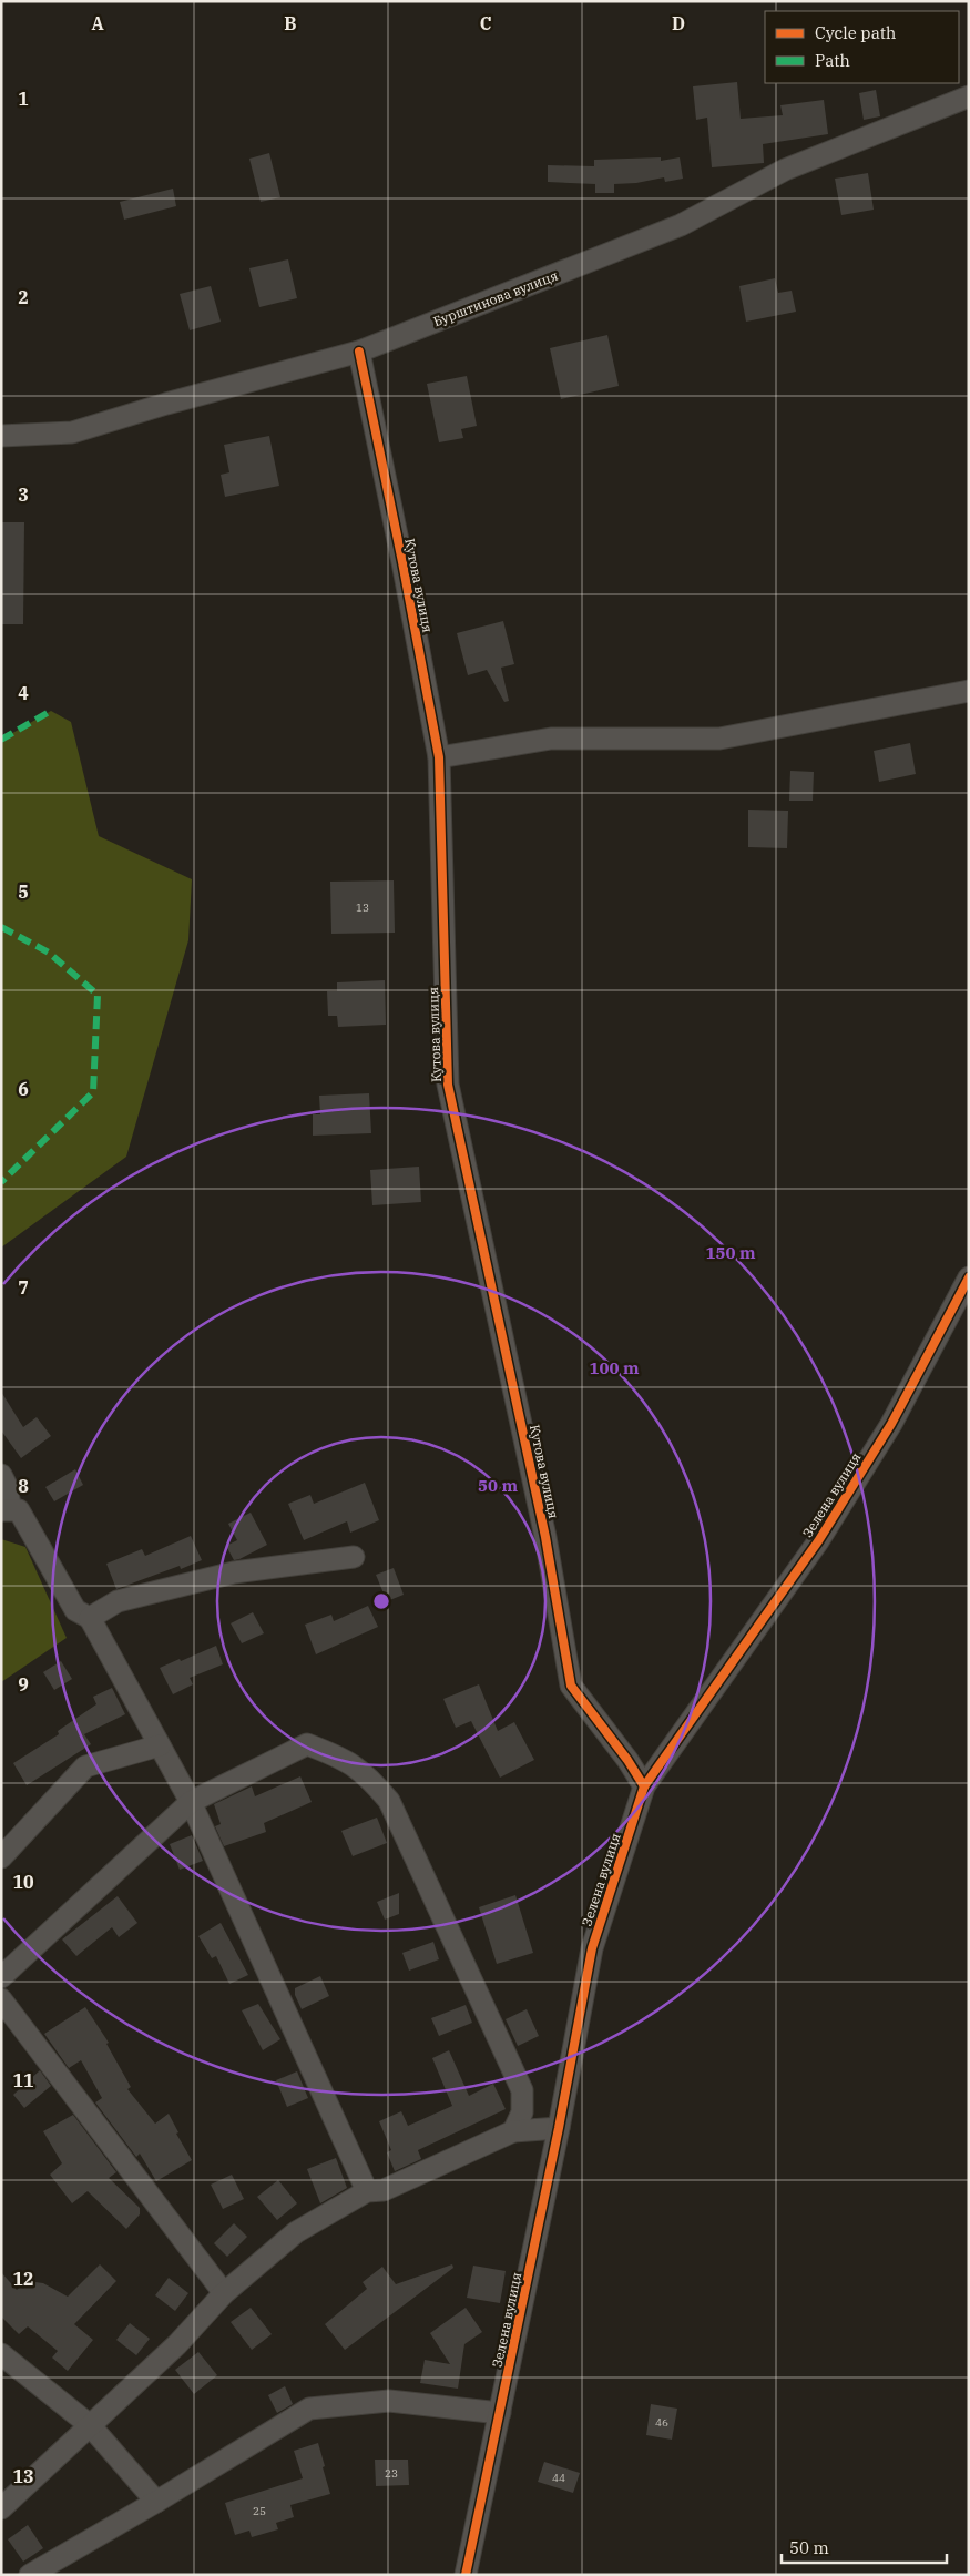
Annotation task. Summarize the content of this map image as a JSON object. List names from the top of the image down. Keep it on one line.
{"streets":{"street":["Бурштинова вулиця","Кутова вулиця","Зелена вулиця"]},"crossings":[["Бурштинова вулиця","Кутова вулиця"],["Кутова вулиця","Зелена вулиця"]],"house_numbers":["13","46","23","44","25"],"legend":["Cycle path","Path"],"scale_bar":"50 m","grid":{"columns":["A","B","C","D"],"rows":["1","2","3","4","5","6","7","8","9","10","11","12","13"]},"rings":["150 m","100 m","50 m"]}
